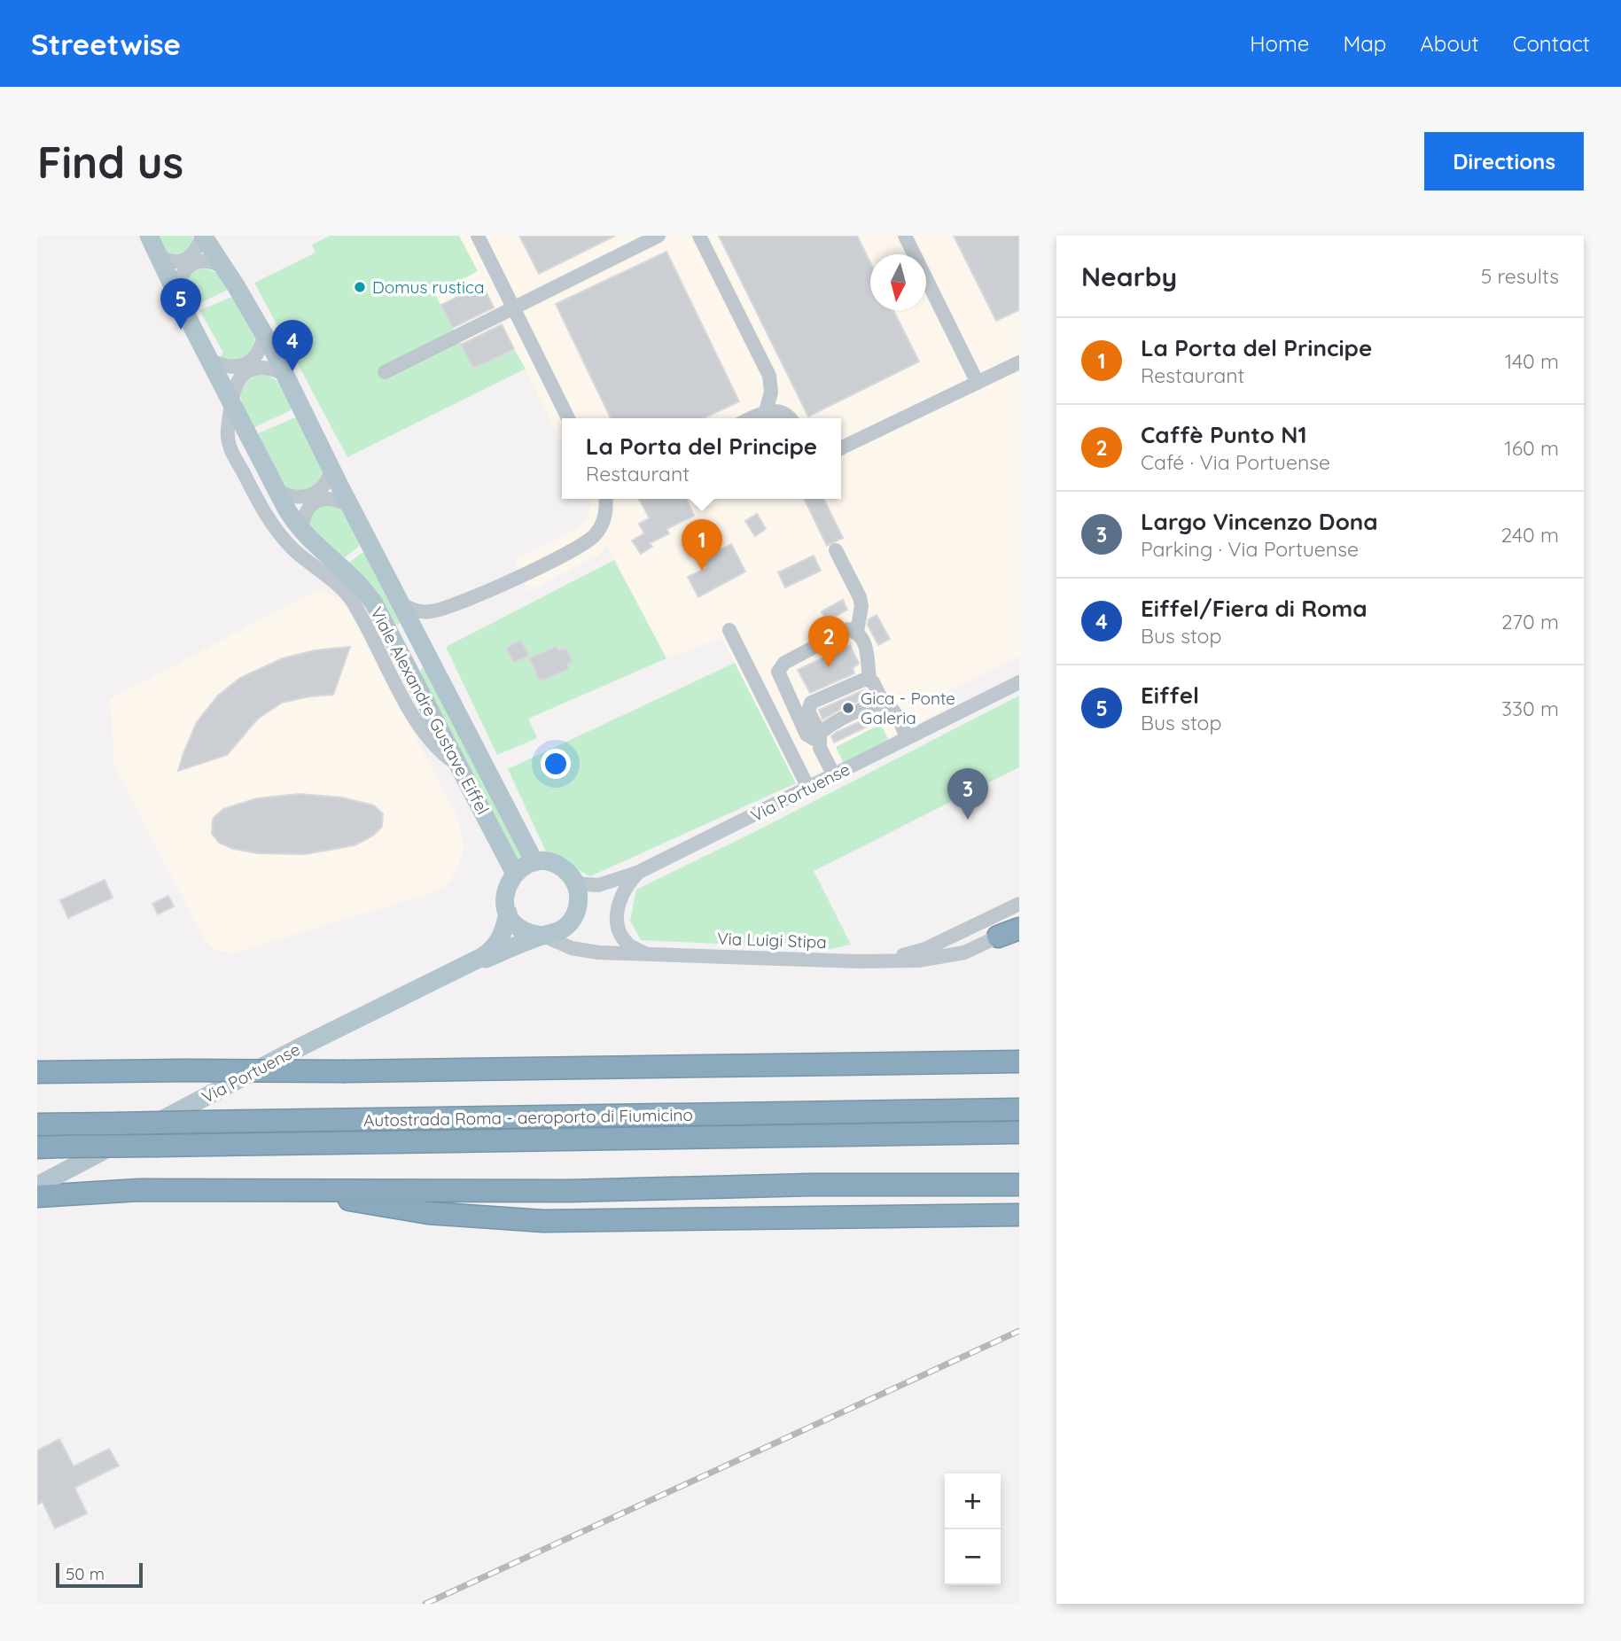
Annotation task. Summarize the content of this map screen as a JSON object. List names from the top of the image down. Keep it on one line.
{"streets":{"highway":["Autostrada Roma - aeroporto di Fiumicino"],"main road":["Viale Alexandre Gustave Eiffel","Via Portuense"],"street":["Via Luigi Stipa"]},"crossings":[["Viale Alexandre Gustave Eiffel","Via Portuense"],["Viale Alexandre Gustave Eiffel","Via Luigi Stipa"],["Via Portuense","Via Luigi Stipa"]],"places":["Domus rustica","Gica - Ponte Galeria"],"scale_bar":"50 m","north":"bottom","page":{"header":"Streetwise","nav":["Home","Map","About","Contact"],"buttons":"Directions","title":"Find us","heading":["Nearby","5 results"],"pins":["5","4","1","2","3"],"list":[{"mark":"1","name":"La Porta del Principe","note":"Restaurant","value":"140 m"},{"mark":"2","name":"Caffè Punto N1","note":"Café · Via Portuense","value":"160 m"},{"mark":"3","name":"Largo Vincenzo Dona","note":"Parking · Via Portuense","value":"240 m"},{"mark":"4","name":"Eiffel/Fiera di Roma","note":"Bus stop","value":"270 m"},{"mark":"5","name":"Eiffel","note":"Bus stop","value":"330 m"}],"popup":["La Porta del Principe","Restaurant"],"map_buttons":["+","−"],"scale":"50 m"}}
